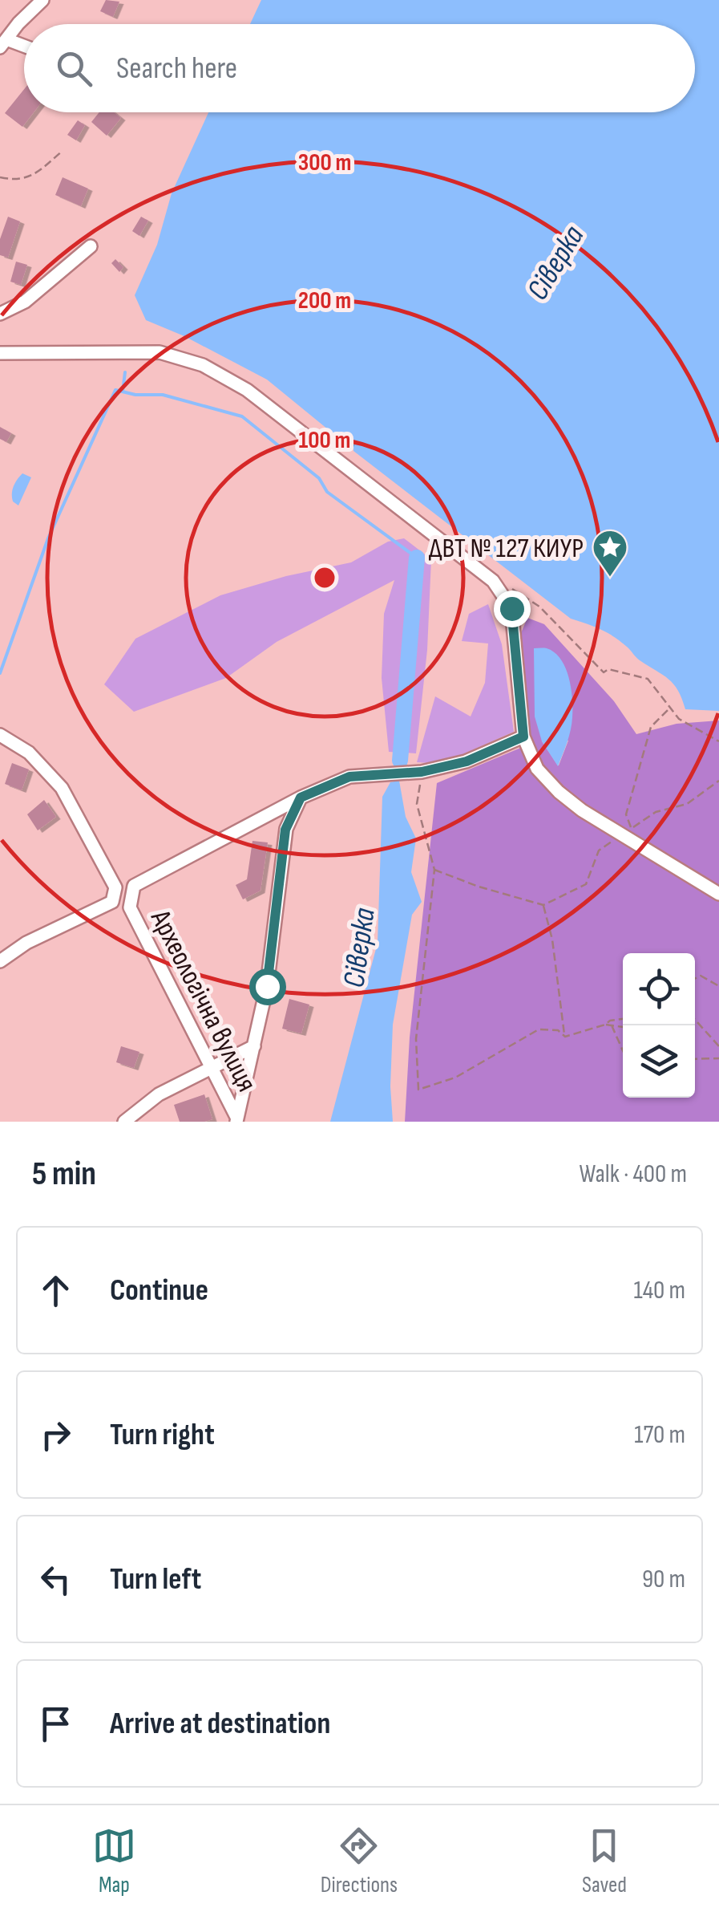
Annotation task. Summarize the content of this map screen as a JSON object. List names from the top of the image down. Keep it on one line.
{"streets":{"street":["Археологічна вулиця"]},"water":["Сіверка"],"places":{"place":["ДВТ № 127 КИУР"]},"page":{"search":"Search here","heading":["5 min","Walk · 400 m"],"list":[["Continue","140 m"],["Turn right","170 m"],["Turn left","90 m"],"Arrive at destination"],"nav":["Map","Directions","Saved"]},"rings":["300 m","200 m","100 m"]}
